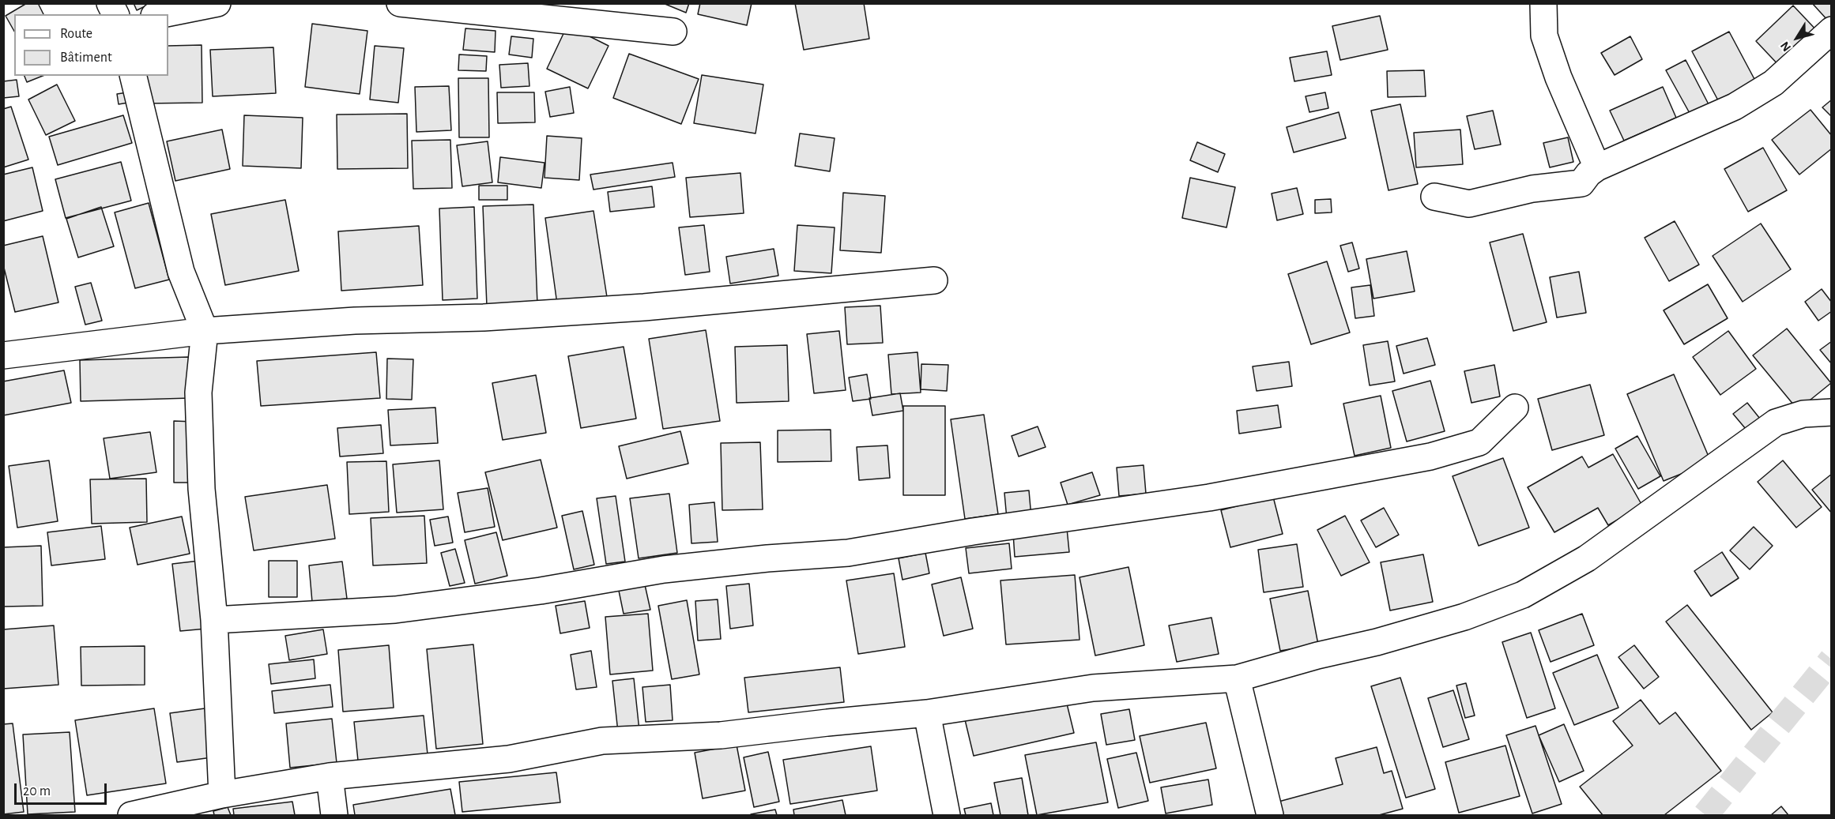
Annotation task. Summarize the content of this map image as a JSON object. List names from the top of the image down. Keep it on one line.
{"legend":["Route","Bâtiment"],"scale_bar":"20 m","north":"bottom left"}
